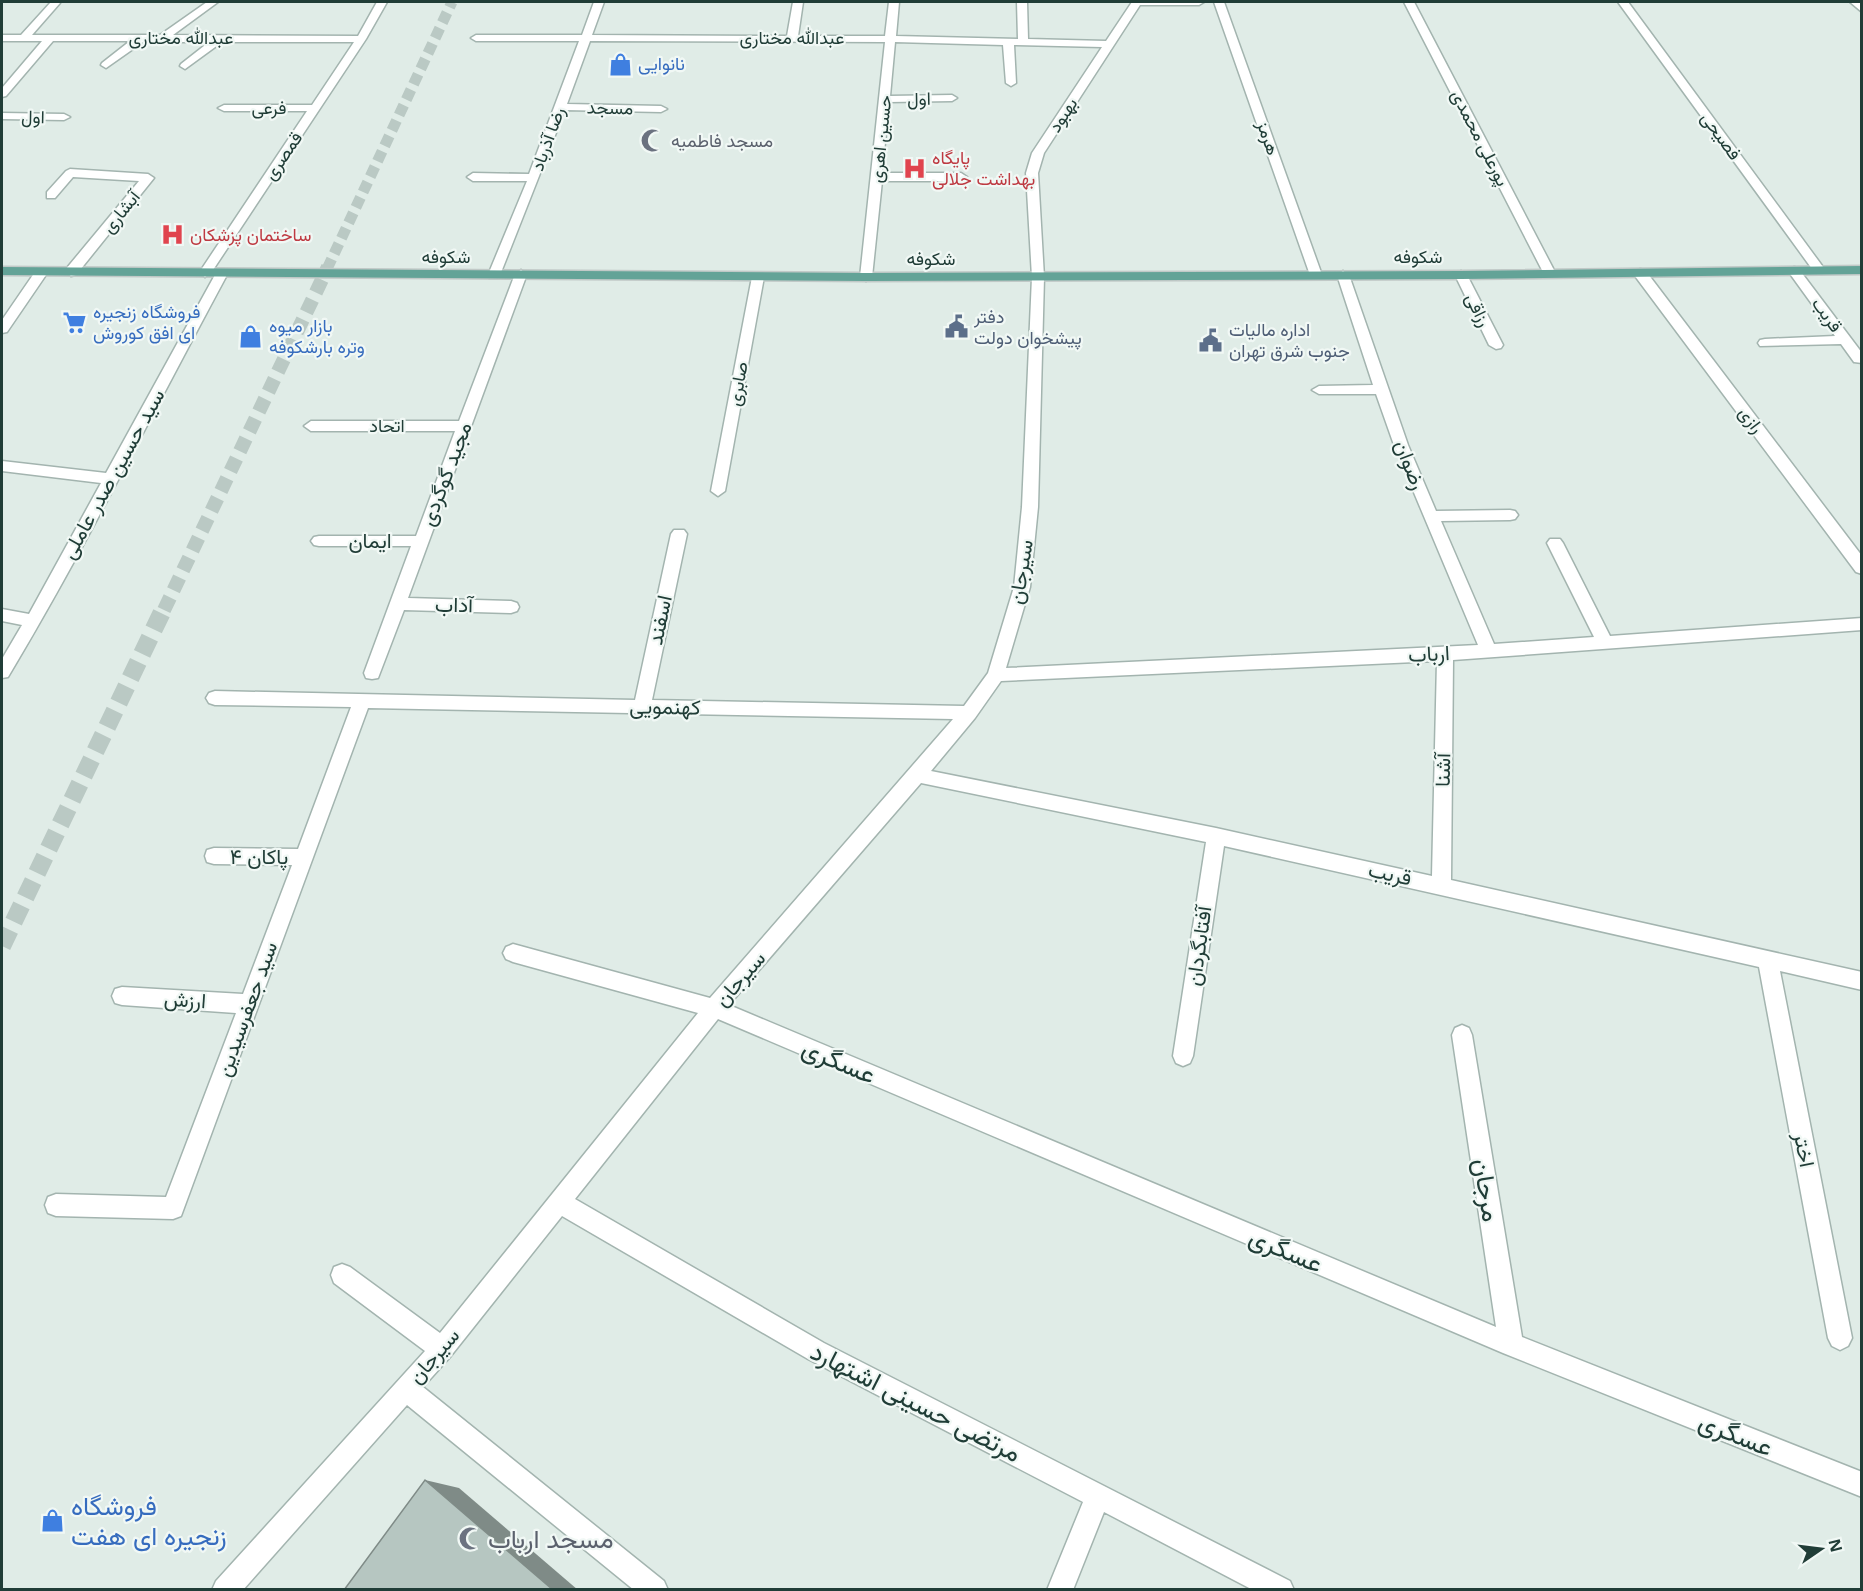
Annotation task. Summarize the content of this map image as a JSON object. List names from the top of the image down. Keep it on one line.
{"streets":{"main road":["شکوفه"],"street":["عبدالله مختاری","اول","فرعی","مسجد","بهبود","فصیحی","هرمز","پورعلی محمدی","رضا آذرباد","حسین اهری","قمصری","آبشاری","رزاقی","قریب","صابری","رازی","اتحاد","رضوان","سید حسین صدر عاملی","مجید گوگردی","ایمان","سیرجان","آداب","اسفند","ارباب","کهنمویی","آشنا","پاکان ۴","آفتابگردان","ارزش","سید جعفرسیدین","عسگری","اختر","مرجان","مرتضی حسینی اشتهارد"]},"crossings":[["عبدالله مختاری","بهبود"],["عبدالله مختاری","رضا آذرباد"],["عبدالله مختاری","حسین اهری"],["عبدالله مختاری","قمصری"],["اول","حسین اهری"],["فرعی","قمصری"],["مسجد","رضا آذرباد"],["بهبود","شکوفه"],["بهبود","سیرجان"],["فصیحی","شکوفه"],["هرمز","شکوفه"],["پورعلی محمدی","شکوفه"],["رضا آذرباد","شکوفه"],["حسین اهری","شکوفه"],["قمصری","شکوفه"],["آبشاری","شکوفه"],["شکوفه","رزاقی"],["شکوفه","قریب"],["شکوفه","صابری"],["شکوفه","رازی"],["شکوفه","رضوان"],["شکوفه","سید حسین صدر عاملی"],["شکوفه","مجید گوگردی"],["شکوفه","سیرجان"],["قریب","سیرجان"],["قریب","آشنا"],["قریب","آفتابگردان"],["قریب","اختر"],["اتحاد","مجید گوگردی"],["رضوان","ارباب"],["مجید گوگردی","ایمان"],["مجید گوگردی","آداب"],["سیرجان","ارباب"],["سیرجان","کهنمویی"],["سیرجان","عسگری"],["سیرجان","مرتضی حسینی اشتهارد"],["اسفند","کهنمویی"],["ارباب","آشنا"],["کهنمویی","سید جعفرسیدین"],["پاکان ۴","سید جعفرسیدین"],["ارزش","سید جعفرسیدین"],["عسگری","مرجان"]],"places":{"shop":["نانوایی","بازار میوه وتره بارشکوفه","فروشگاه زنجیره ای هفت"],"mosque":["مسجد فاطمیه","مسجد ارباب"],"hospital":["پایگاه بهداشت جلالی","ساختمان پزشکان"],"supermarket":["فروشگاه زنجیره ای افق کوروش"],"public building":["دفتر پیشخوان دولت","اداره مالیات جنوب شرق تهران"]},"north":"right"}
